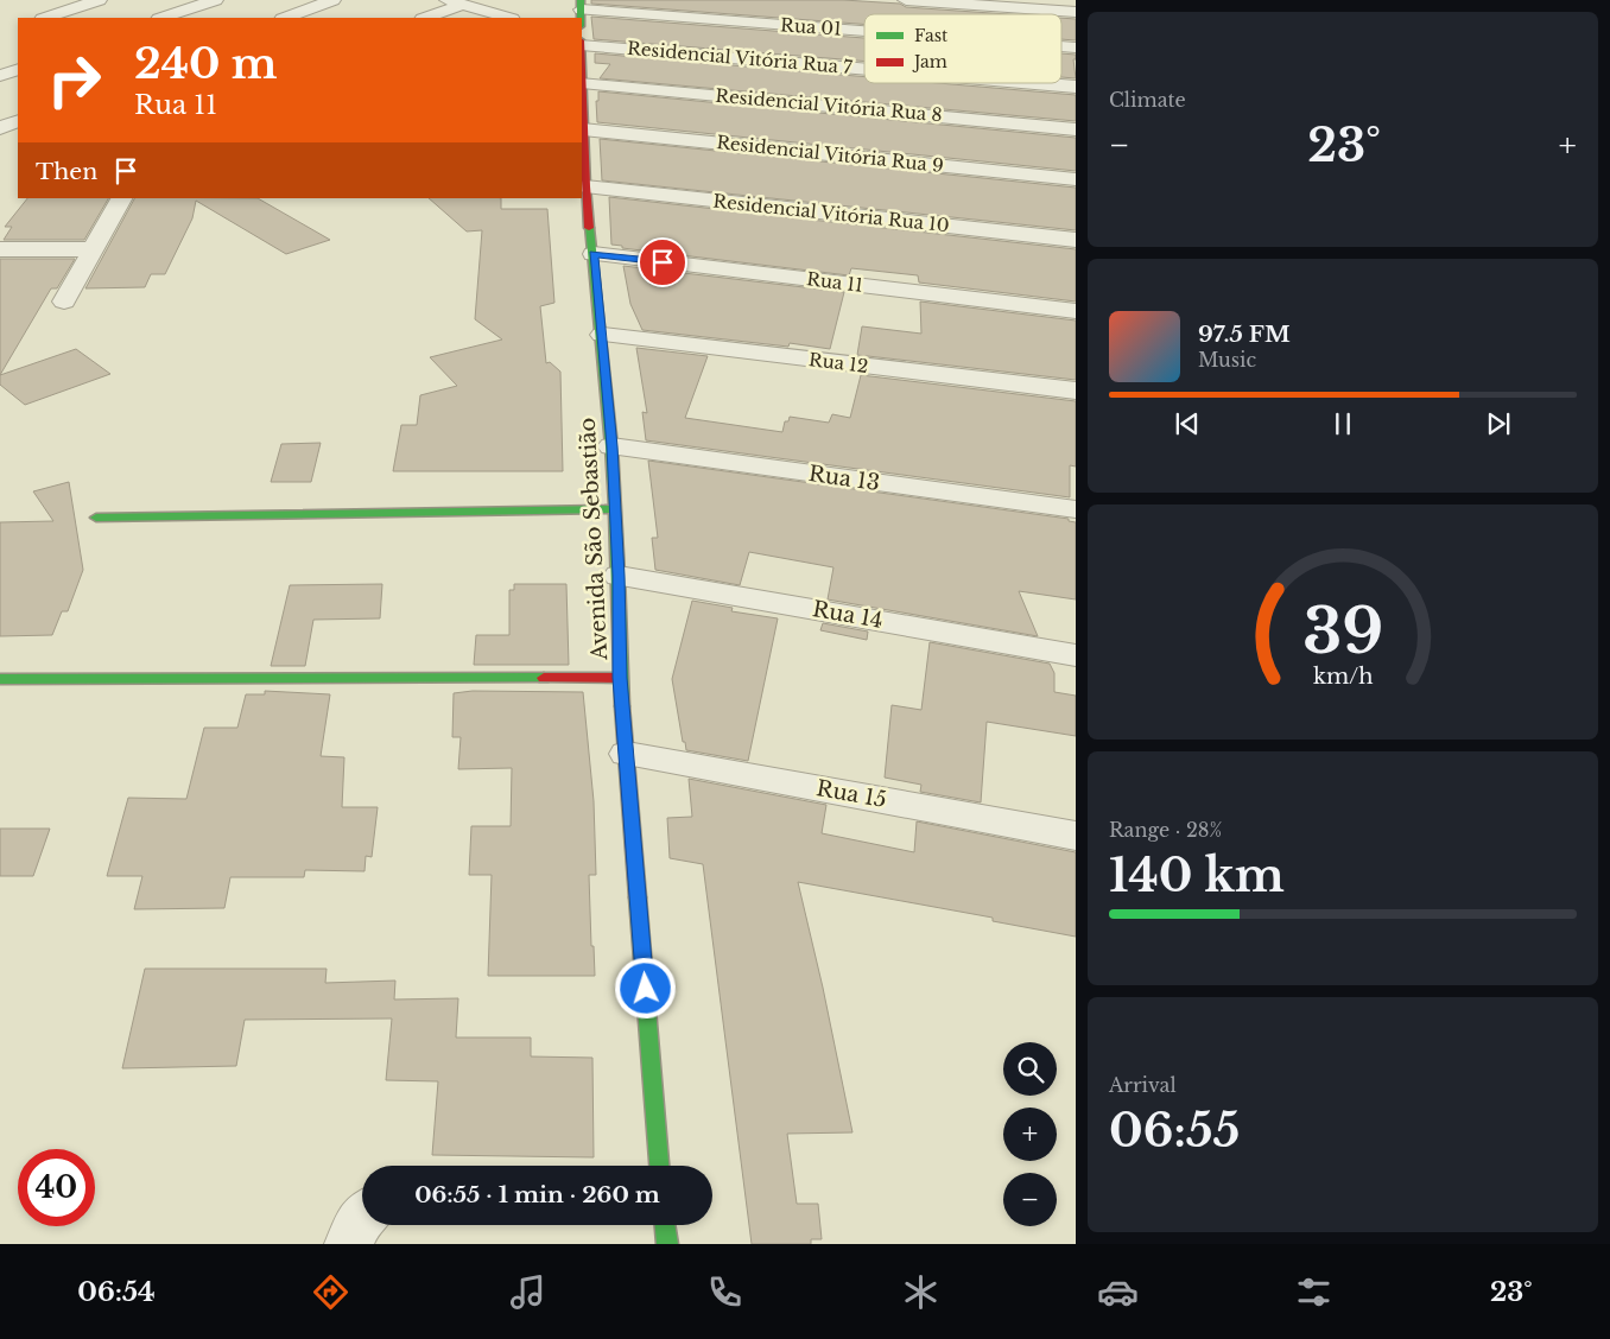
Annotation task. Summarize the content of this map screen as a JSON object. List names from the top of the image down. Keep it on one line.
{"streets":{"street":["Rua 01","Residencial Vitória Rua 7","Residencial Vitória Rua 8","Residencial Vitória Rua 9","Residencial Vitória Rua 10","Rua 11","Rua 12","Rua 13","Avenida São Sebastião","Rua 14","Rua 15"]},"crossings":[["Residencial Vitória Rua 8","Avenida São Sebastião"],["Residencial Vitória Rua 9","Avenida São Sebastião"],["Residencial Vitória Rua 10","Avenida São Sebastião"],["Rua 11","Avenida São Sebastião"],["Rua 12","Avenida São Sebastião"],["Rua 13","Avenida São Sebastião"],["Avenida São Sebastião","Rua 14"],["Avenida São Sebastião","Rua 15"]],"legend":["Fast","Jam"],"page":{"tile":["Climate",["Range · 28%","140 km"],["Arrival","06:55"]],"turn":["240 m","Rua 11"],"heat":["−","23°","+"],"then":"Then","song":["97.5 FM","Music"],"map_buttons":["+","−"],"limit":"40","trip":"06:55 · 1 min · 260 m","tabs":["06:54","23°"],"gauge":["39","km/h"]}}
